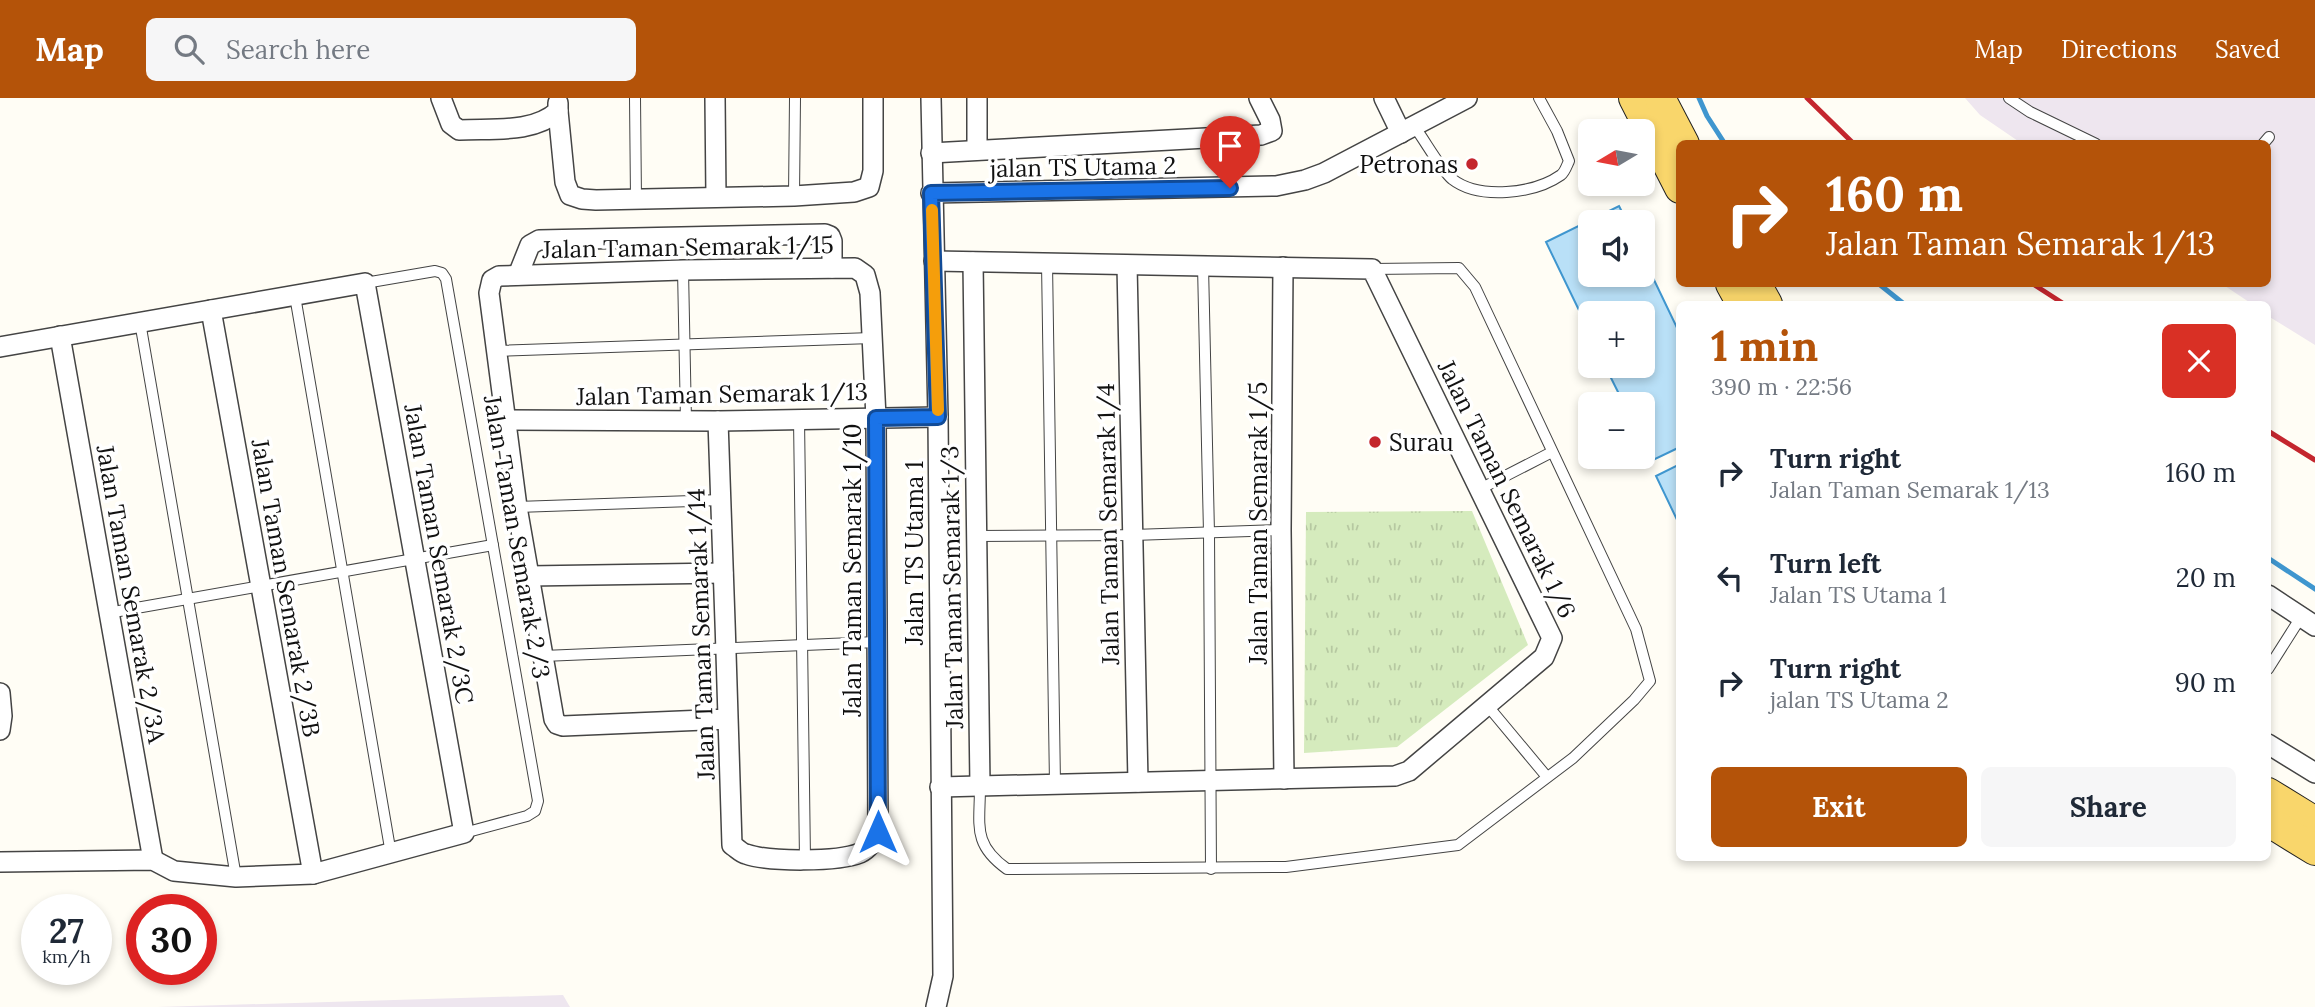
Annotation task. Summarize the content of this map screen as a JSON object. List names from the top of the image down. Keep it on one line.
{"streets":{"street":["jalan TS Utama 2","Jalan Taman Semarak 1/15","Jalan Taman Semarak 1/13","Jalan Taman Semarak 1/6","Jalan Taman Semarak 1/5","Jalan Taman Semarak 1/4","Jalan TS Utama 1","Jalan Taman Semarak 2/3C","Jalan Taman Semarak 1/10","Jalan Taman Semarak 1/3","Jalan Taman Semarak 2/3B","Jalan Taman Semarak 2/3A","Jalan Taman Semarak 1/14"],"lane":["Jalan Taman Semarak 2/3"]},"crossings":[["jalan TS Utama 2","Jalan TS Utama 1"],["Jalan Taman Semarak 1/15","Jalan Taman Semarak 1/10"],["Jalan Taman Semarak 1/13","Jalan TS Utama 1"],["Jalan Taman Semarak 1/13","Jalan Taman Semarak 1/10"],["Jalan Taman Semarak 1/13","Jalan Taman Semarak 1/14"],["Jalan Taman Semarak 1/6","Jalan Taman Semarak 1/5"],["Jalan Taman Semarak 1/6","Jalan Taman Semarak 1/4"],["Jalan Taman Semarak 1/6","Jalan TS Utama 1"],["Jalan Taman Semarak 1/6","Jalan Taman Semarak 1/3"],["Jalan Taman Semarak 2/3","Jalan Taman Semarak 2/3C"],["Jalan Taman Semarak 1/10","Jalan Taman Semarak 1/14"]],"places":["Petronas","Surau"],"north":"left","page":{"header":"Map","search":"Search here","nav":["Map","Directions","Saved"],"map_buttons":["+","−"],"turn":["160 m","Jalan Taman Semarak 1/13"],"heading":["1 min","390 m · 22:56"],"list":[{"name":"Turn right","note":"Jalan Taman Semarak 1/13","value":"160 m"},{"name":"Turn left","note":"Jalan TS Utama 1","value":"20 m"},{"name":"Turn right","note":"jalan TS Utama 2","value":"90 m"}],"buttons":["Exit","Share"],"speed":"27 km/h","limit":"30"}}
